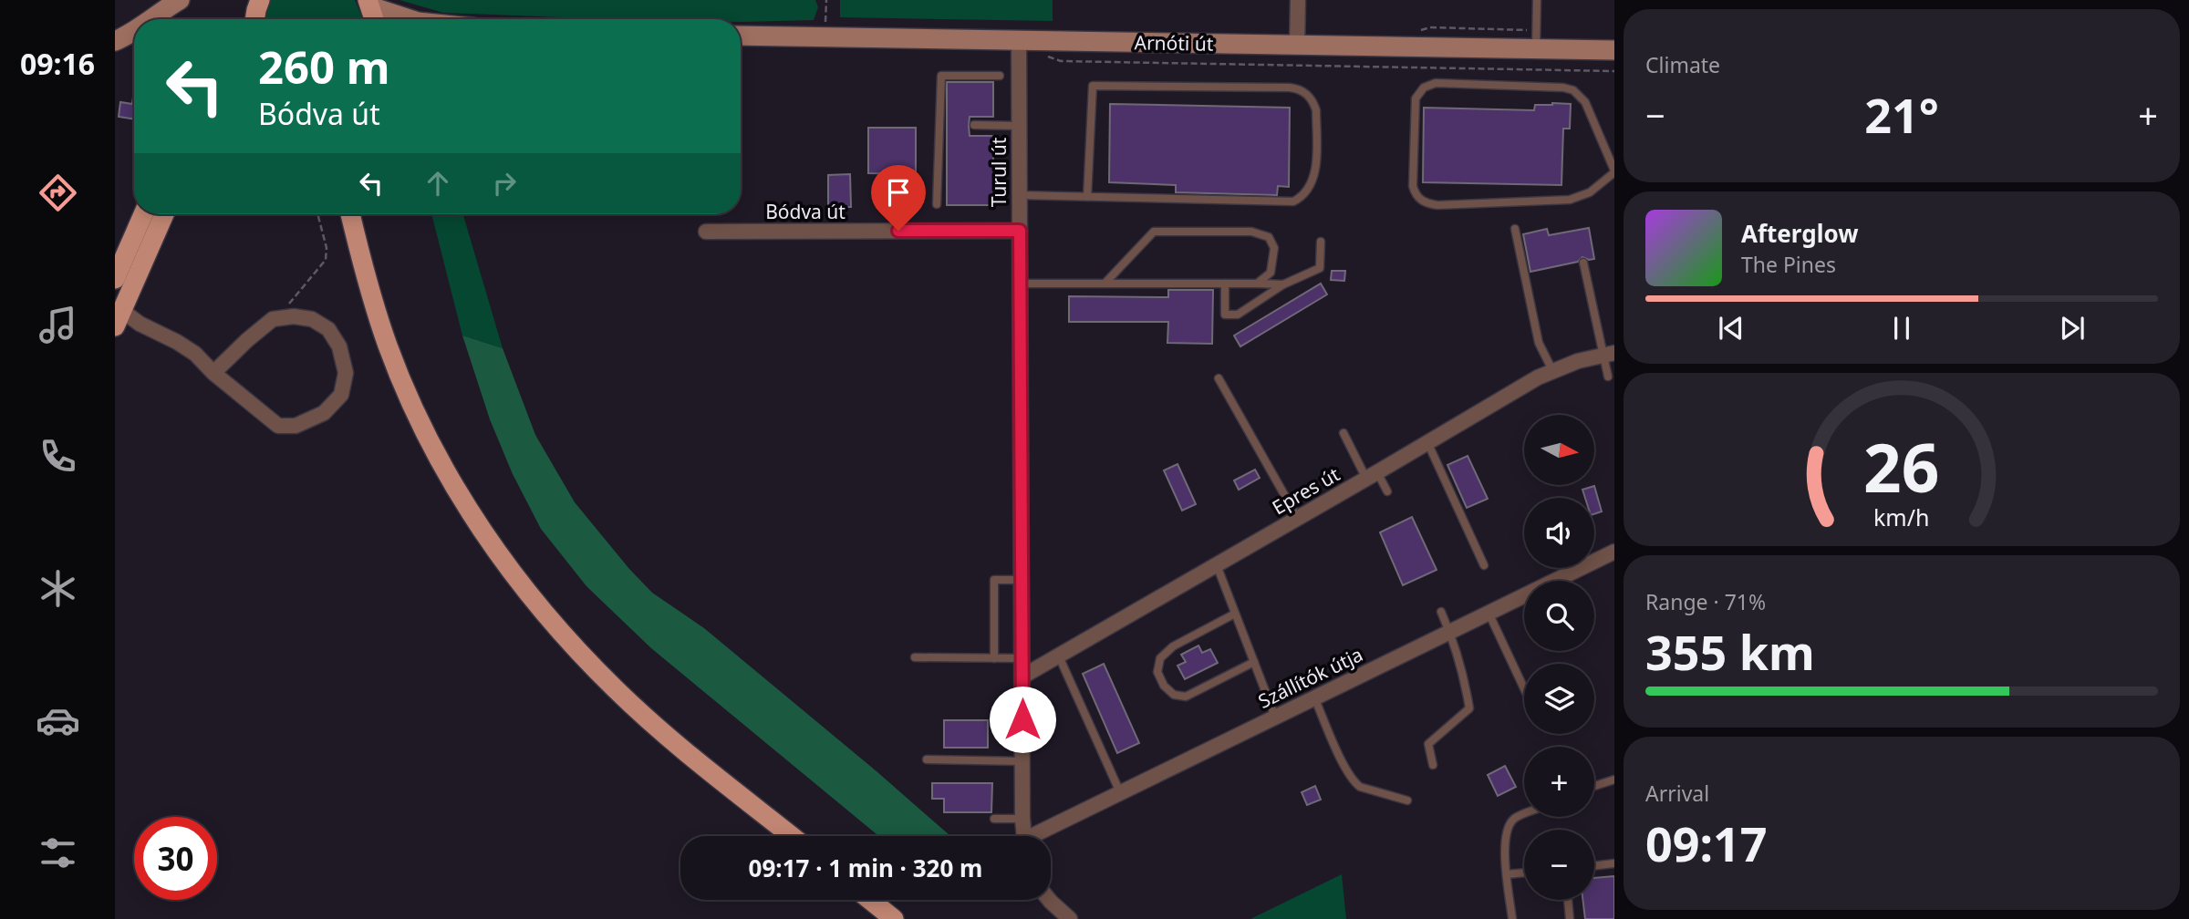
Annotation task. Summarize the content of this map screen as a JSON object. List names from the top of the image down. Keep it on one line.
{"streets":{"main road":["Arnóti út"],"street":["Turul út","Bódva út","Epres út","Szállítók útja"]},"crossings":[["Arnóti út","Turul út"],["Turul út","Bódva út"],["Turul út","Epres út"]],"north":"right","page":{"tabs":"09:16","tile":["Climate",["Range · 71%","355 km"],["Arrival","09:17"]],"turn":["260 m","Bódva út"],"heat":["−","21°","+"],"song":["Afterglow","The Pines"],"map_buttons":["+","−"],"limit":"30","trip":"09:17 · 1 min · 320 m","gauge":["26","km/h"]}}
